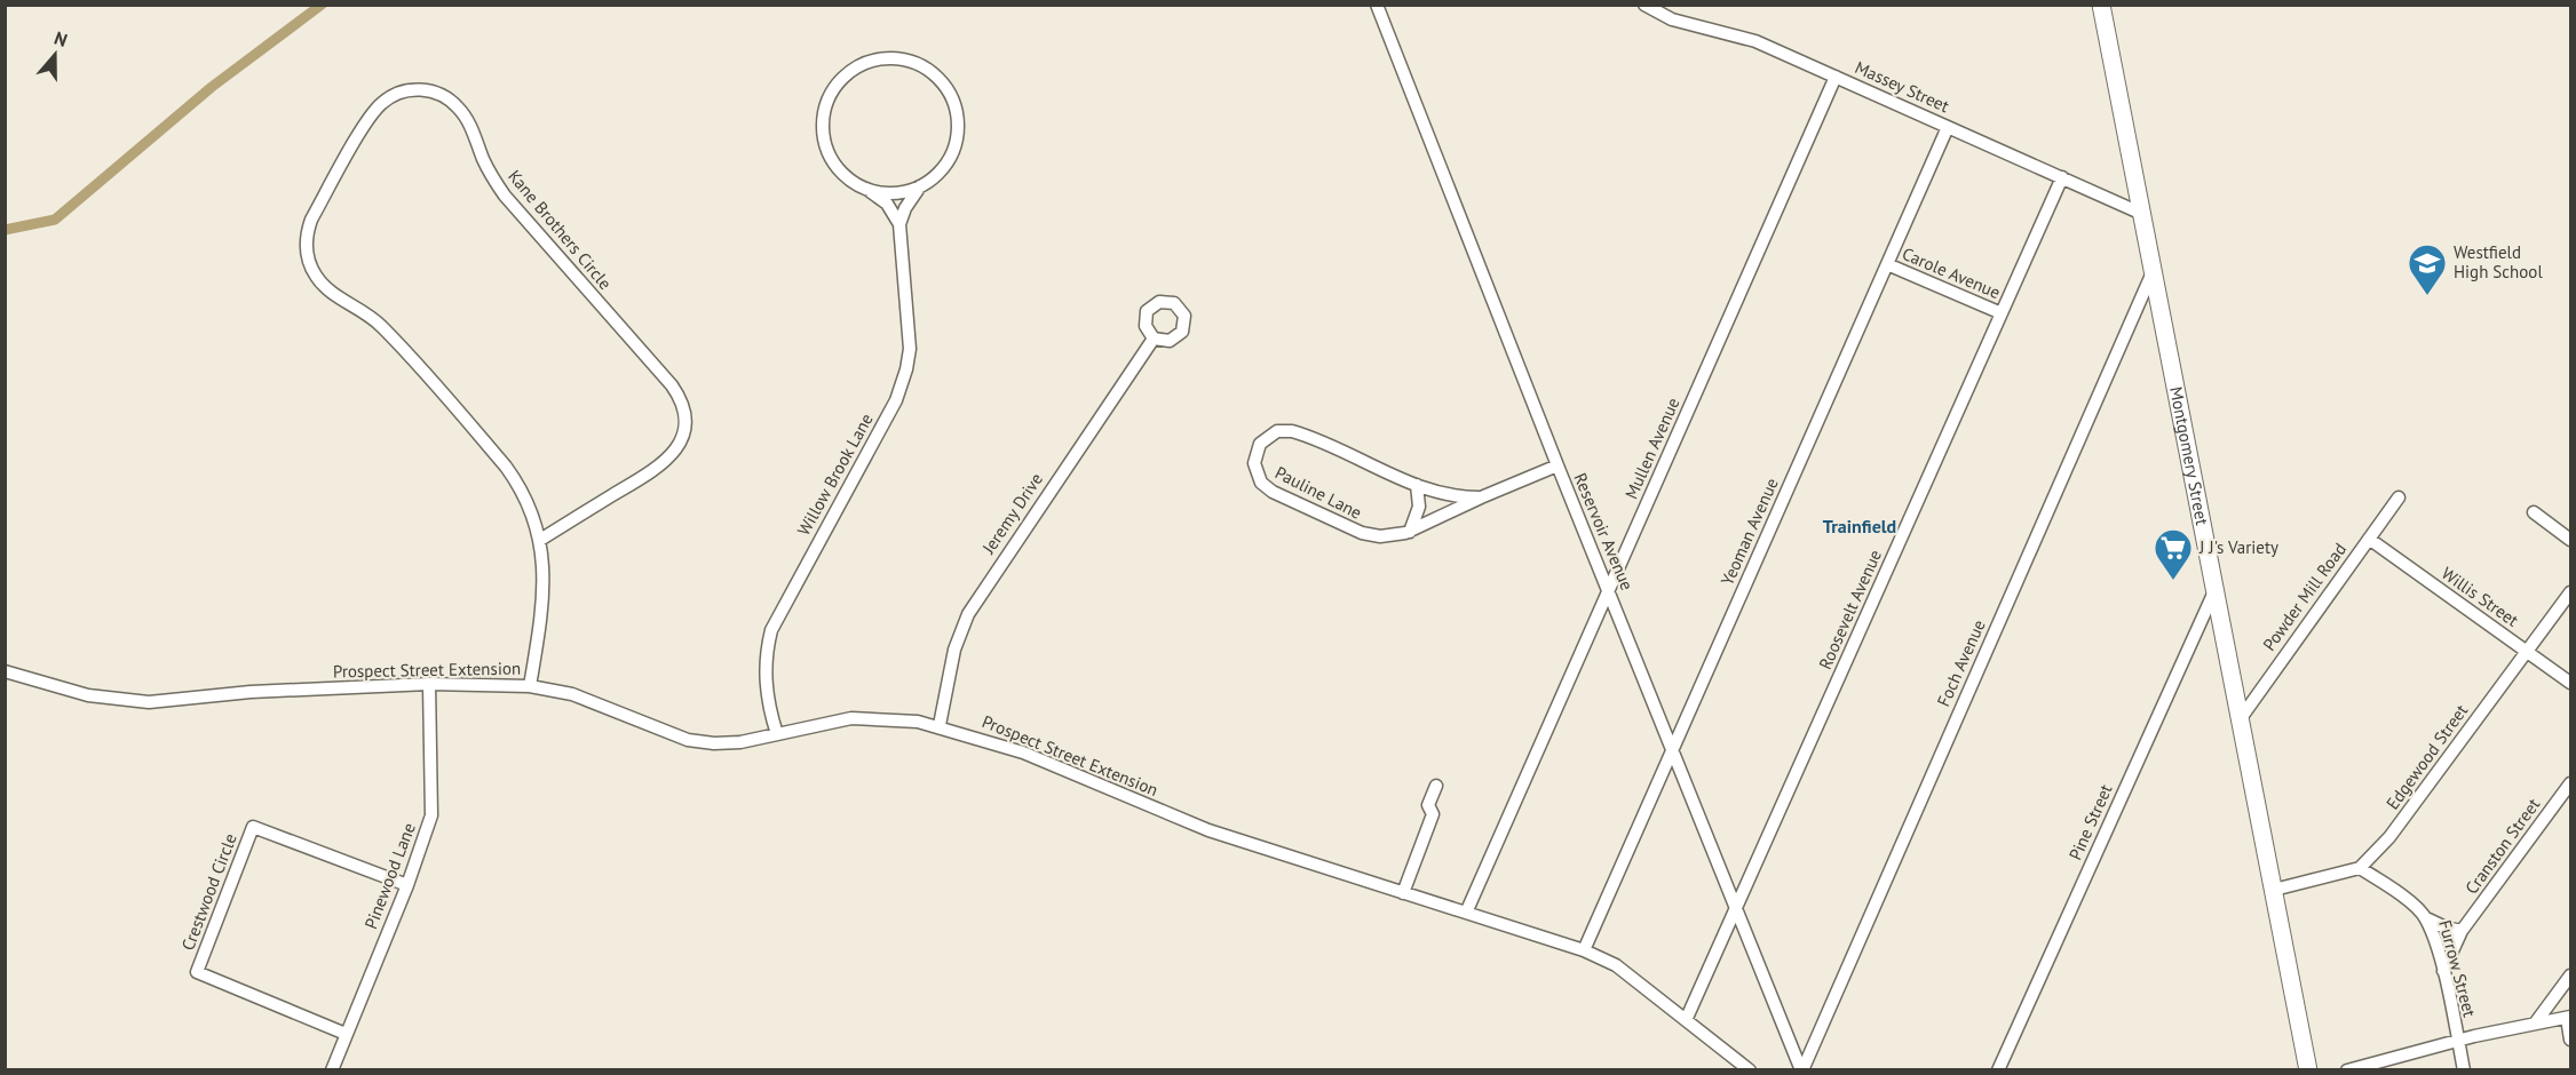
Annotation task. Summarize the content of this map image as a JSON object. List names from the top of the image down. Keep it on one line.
{"streets":{"main road":["Montgomery Street"],"street":["Massey Street","Kane Brothers Circle","Carole Avenue","Mullen Avenue","Willow Brook Lane","Pauline Lane","Jeremy Drive","Reservoir Avenue","Yeoman Avenue","Powder Mill Road","Willis Street","Roosevelt Avenue","Foch Avenue","Prospect Street Extension","Edgewood Street","Pine Street","Cranston Street","Pinewood Lane","Crestwood Circle","Furrow Street"]},"crossings":[["Massey Street","Mullen Avenue"],["Massey Street","Montgomery Street"],["Massey Street","Yeoman Avenue"],["Massey Street","Roosevelt Avenue"],["Kane Brothers Circle","Prospect Street Extension"],["Carole Avenue","Yeoman Avenue"],["Carole Avenue","Roosevelt Avenue"],["Mullen Avenue","Reservoir Avenue"],["Mullen Avenue","Prospect Street Extension"],["Montgomery Street","Powder Mill Road"],["Montgomery Street","Foch Avenue"],["Montgomery Street","Pine Street"],["Willow Brook Lane","Prospect Street Extension"],["Pauline Lane","Reservoir Avenue"],["Jeremy Drive","Prospect Street Extension"],["Reservoir Avenue","Yeoman Avenue"],["Reservoir Avenue","Roosevelt Avenue"],["Reservoir Avenue","Foch Avenue"],["Yeoman Avenue","Prospect Street Extension"],["Powder Mill Road","Willis Street"],["Willis Street","Edgewood Street"],["Roosevelt Avenue","Prospect Street Extension"],["Prospect Street Extension","Pinewood Lane"],["Edgewood Street","Furrow Street"],["Cranston Street","Furrow Street"],["Pinewood Lane","Crestwood Circle"]],"districts":["Trainfield"],"places":{"school or university":["Westfield High School"],"supermarket":["J J's Variety"]},"north":"top"}
